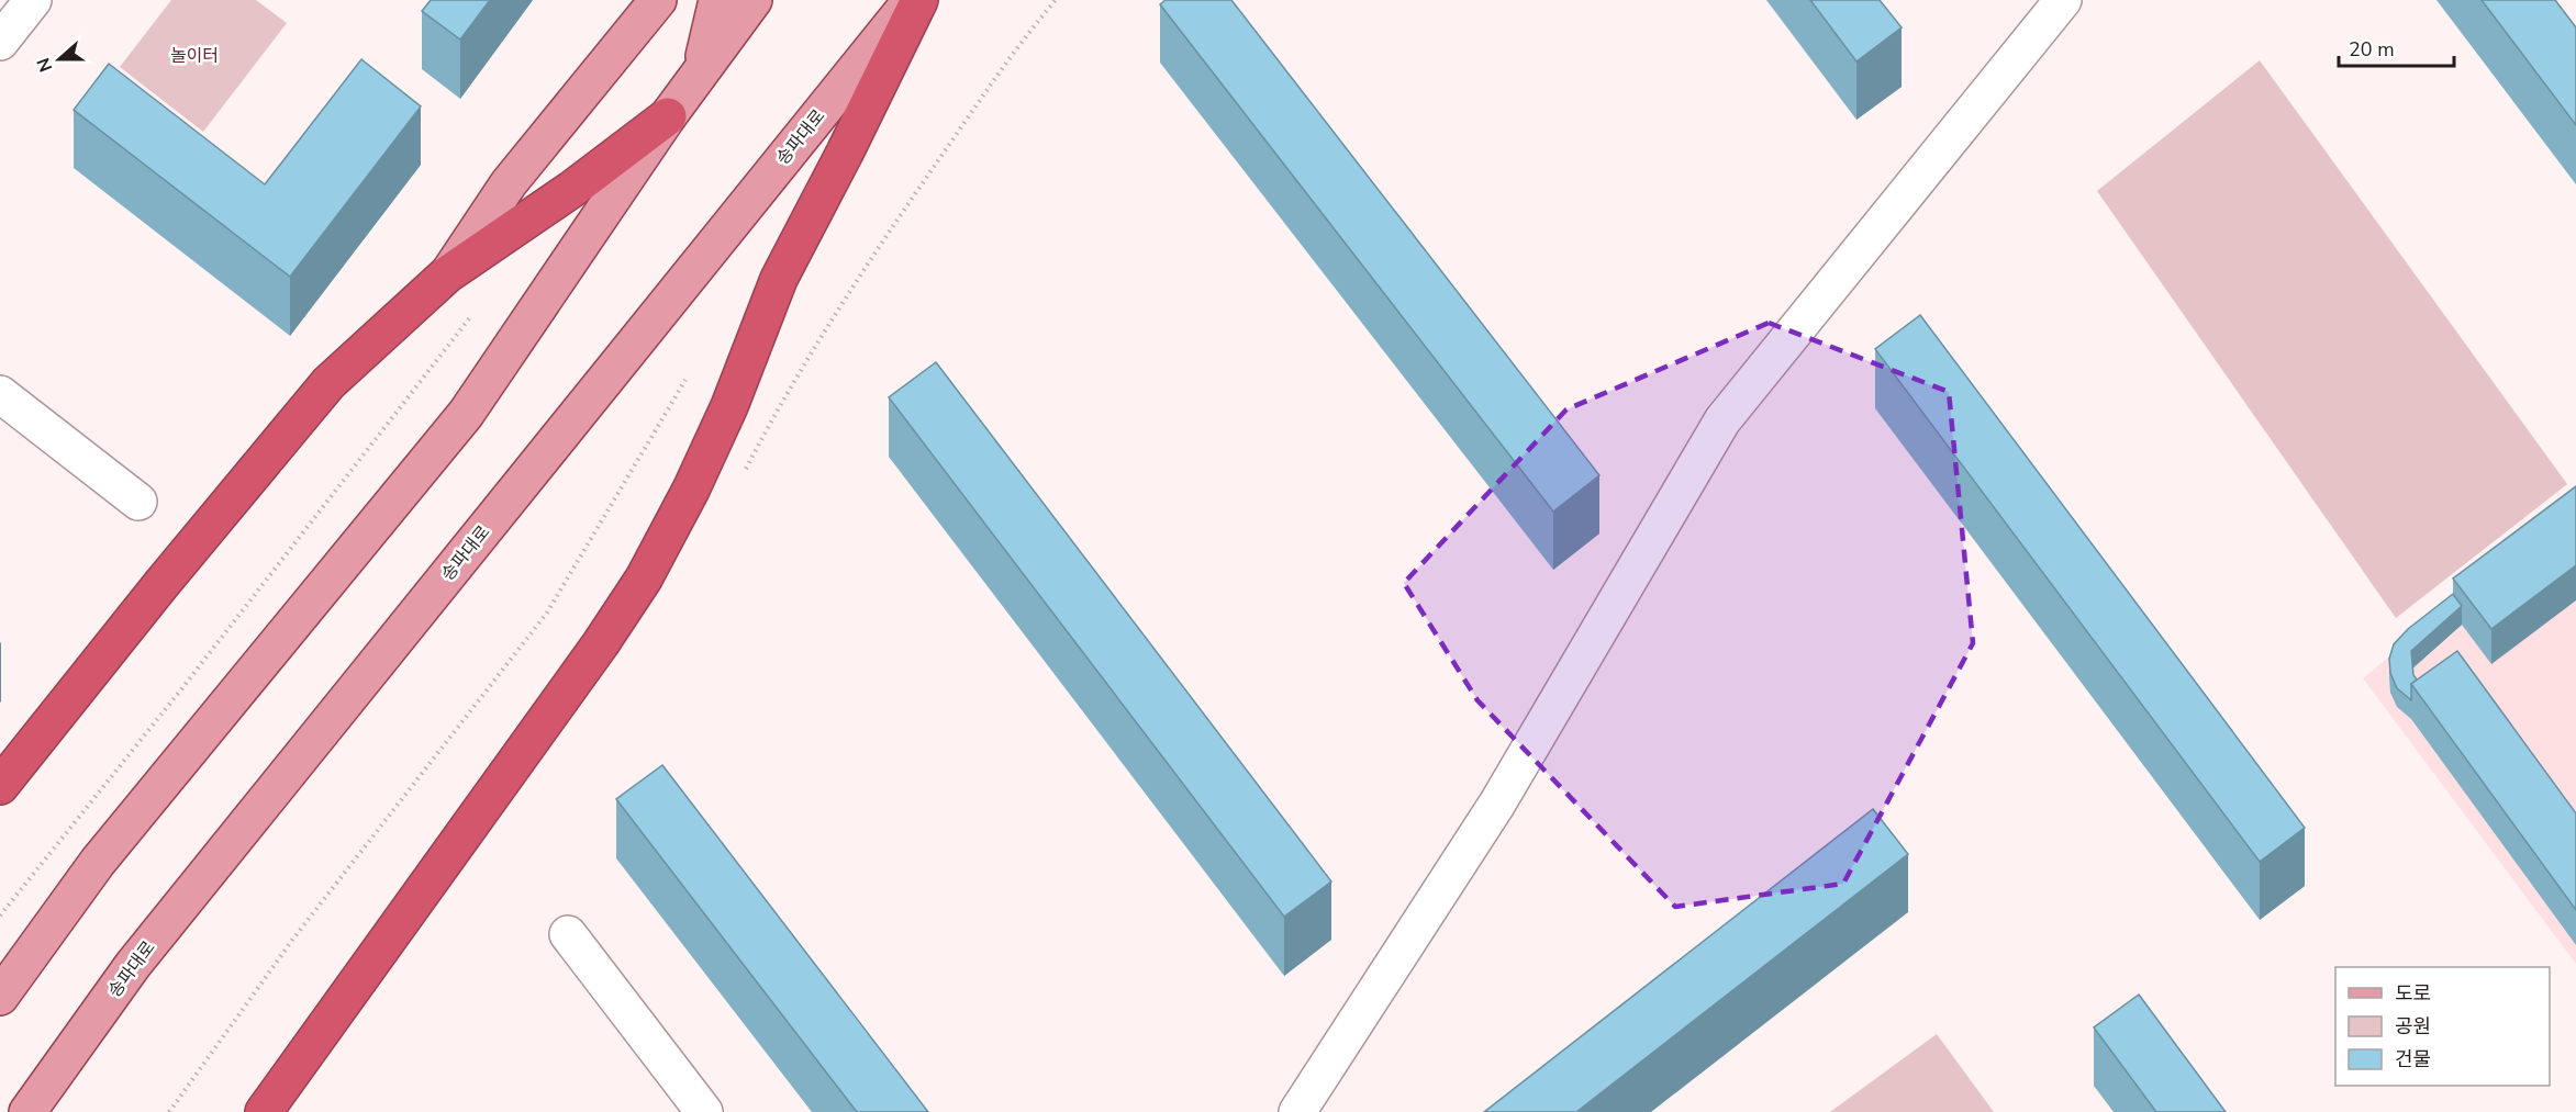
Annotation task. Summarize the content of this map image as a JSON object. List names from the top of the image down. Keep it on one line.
{"streets":{"main road":["송파대로"]},"parks":["놀이터"],"legend":["도로","공원","건물"],"scale_bar":"20 m","north":"left"}
